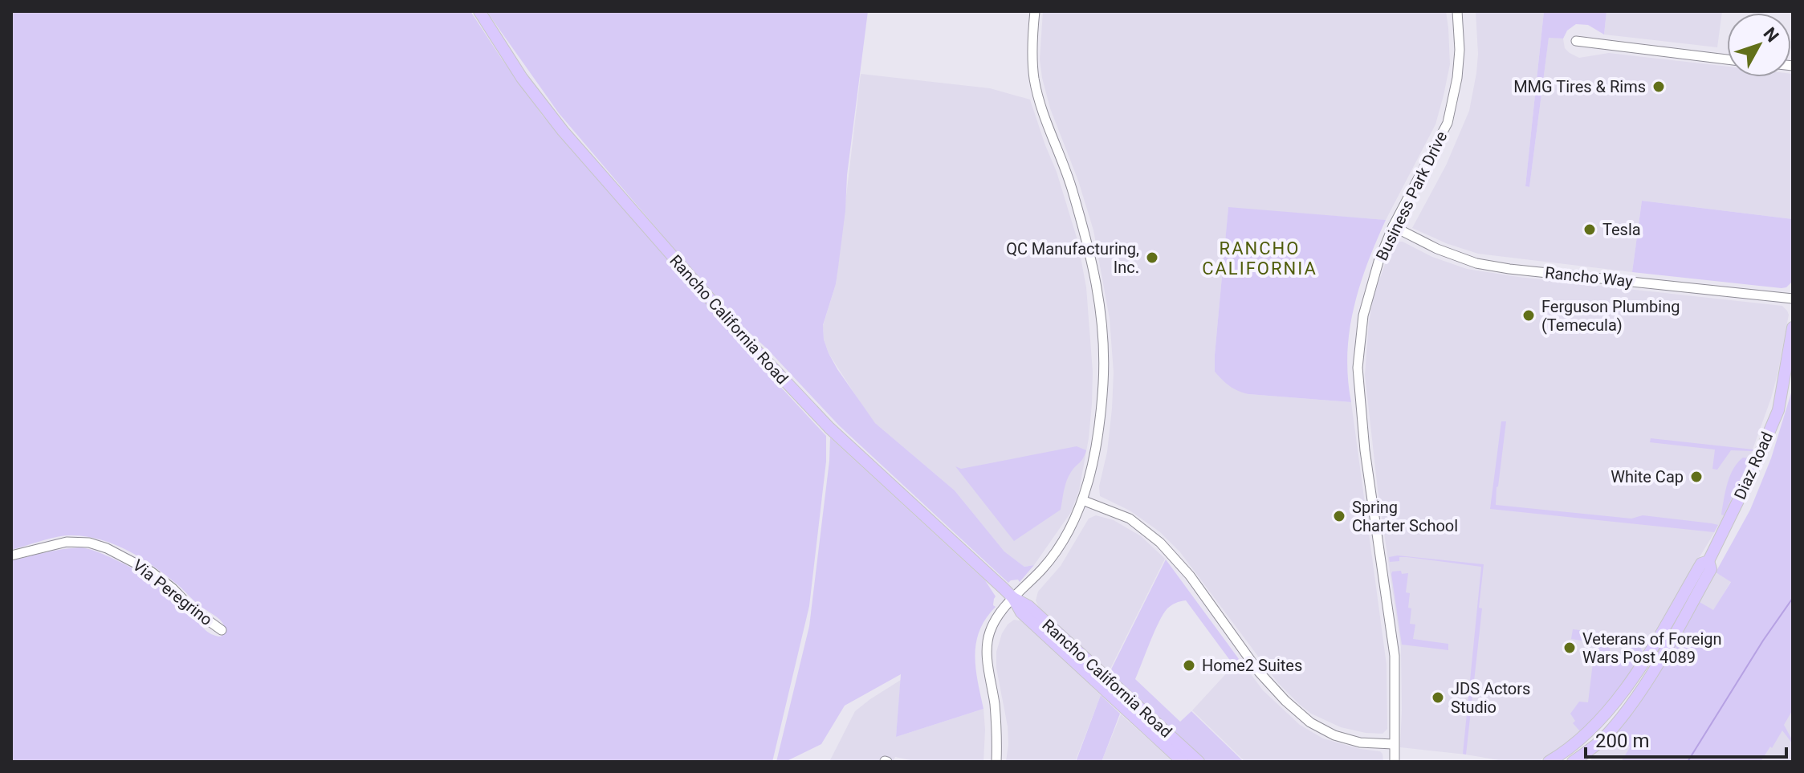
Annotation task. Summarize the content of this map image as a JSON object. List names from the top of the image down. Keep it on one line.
{"streets":{"main road":["Rancho California Road","Diaz Road"],"street":["Business Park Drive","Rancho Way","Via Peregrino"]},"crossings":[["Business Park Drive","Rancho Way"]],"districts":["RANCHO CALIFORNIA"],"places":["MMG Tires & Rims","Tesla","QC Manufacturing, Inc.","Ferguson Plumbing (Temecula)","White Cap","Spring Charter School","Veterans of Foreign Wars Post 4089","Home2 Suites","JDS Actors Studio"],"scale_bar":"200 m","north":"top right"}
